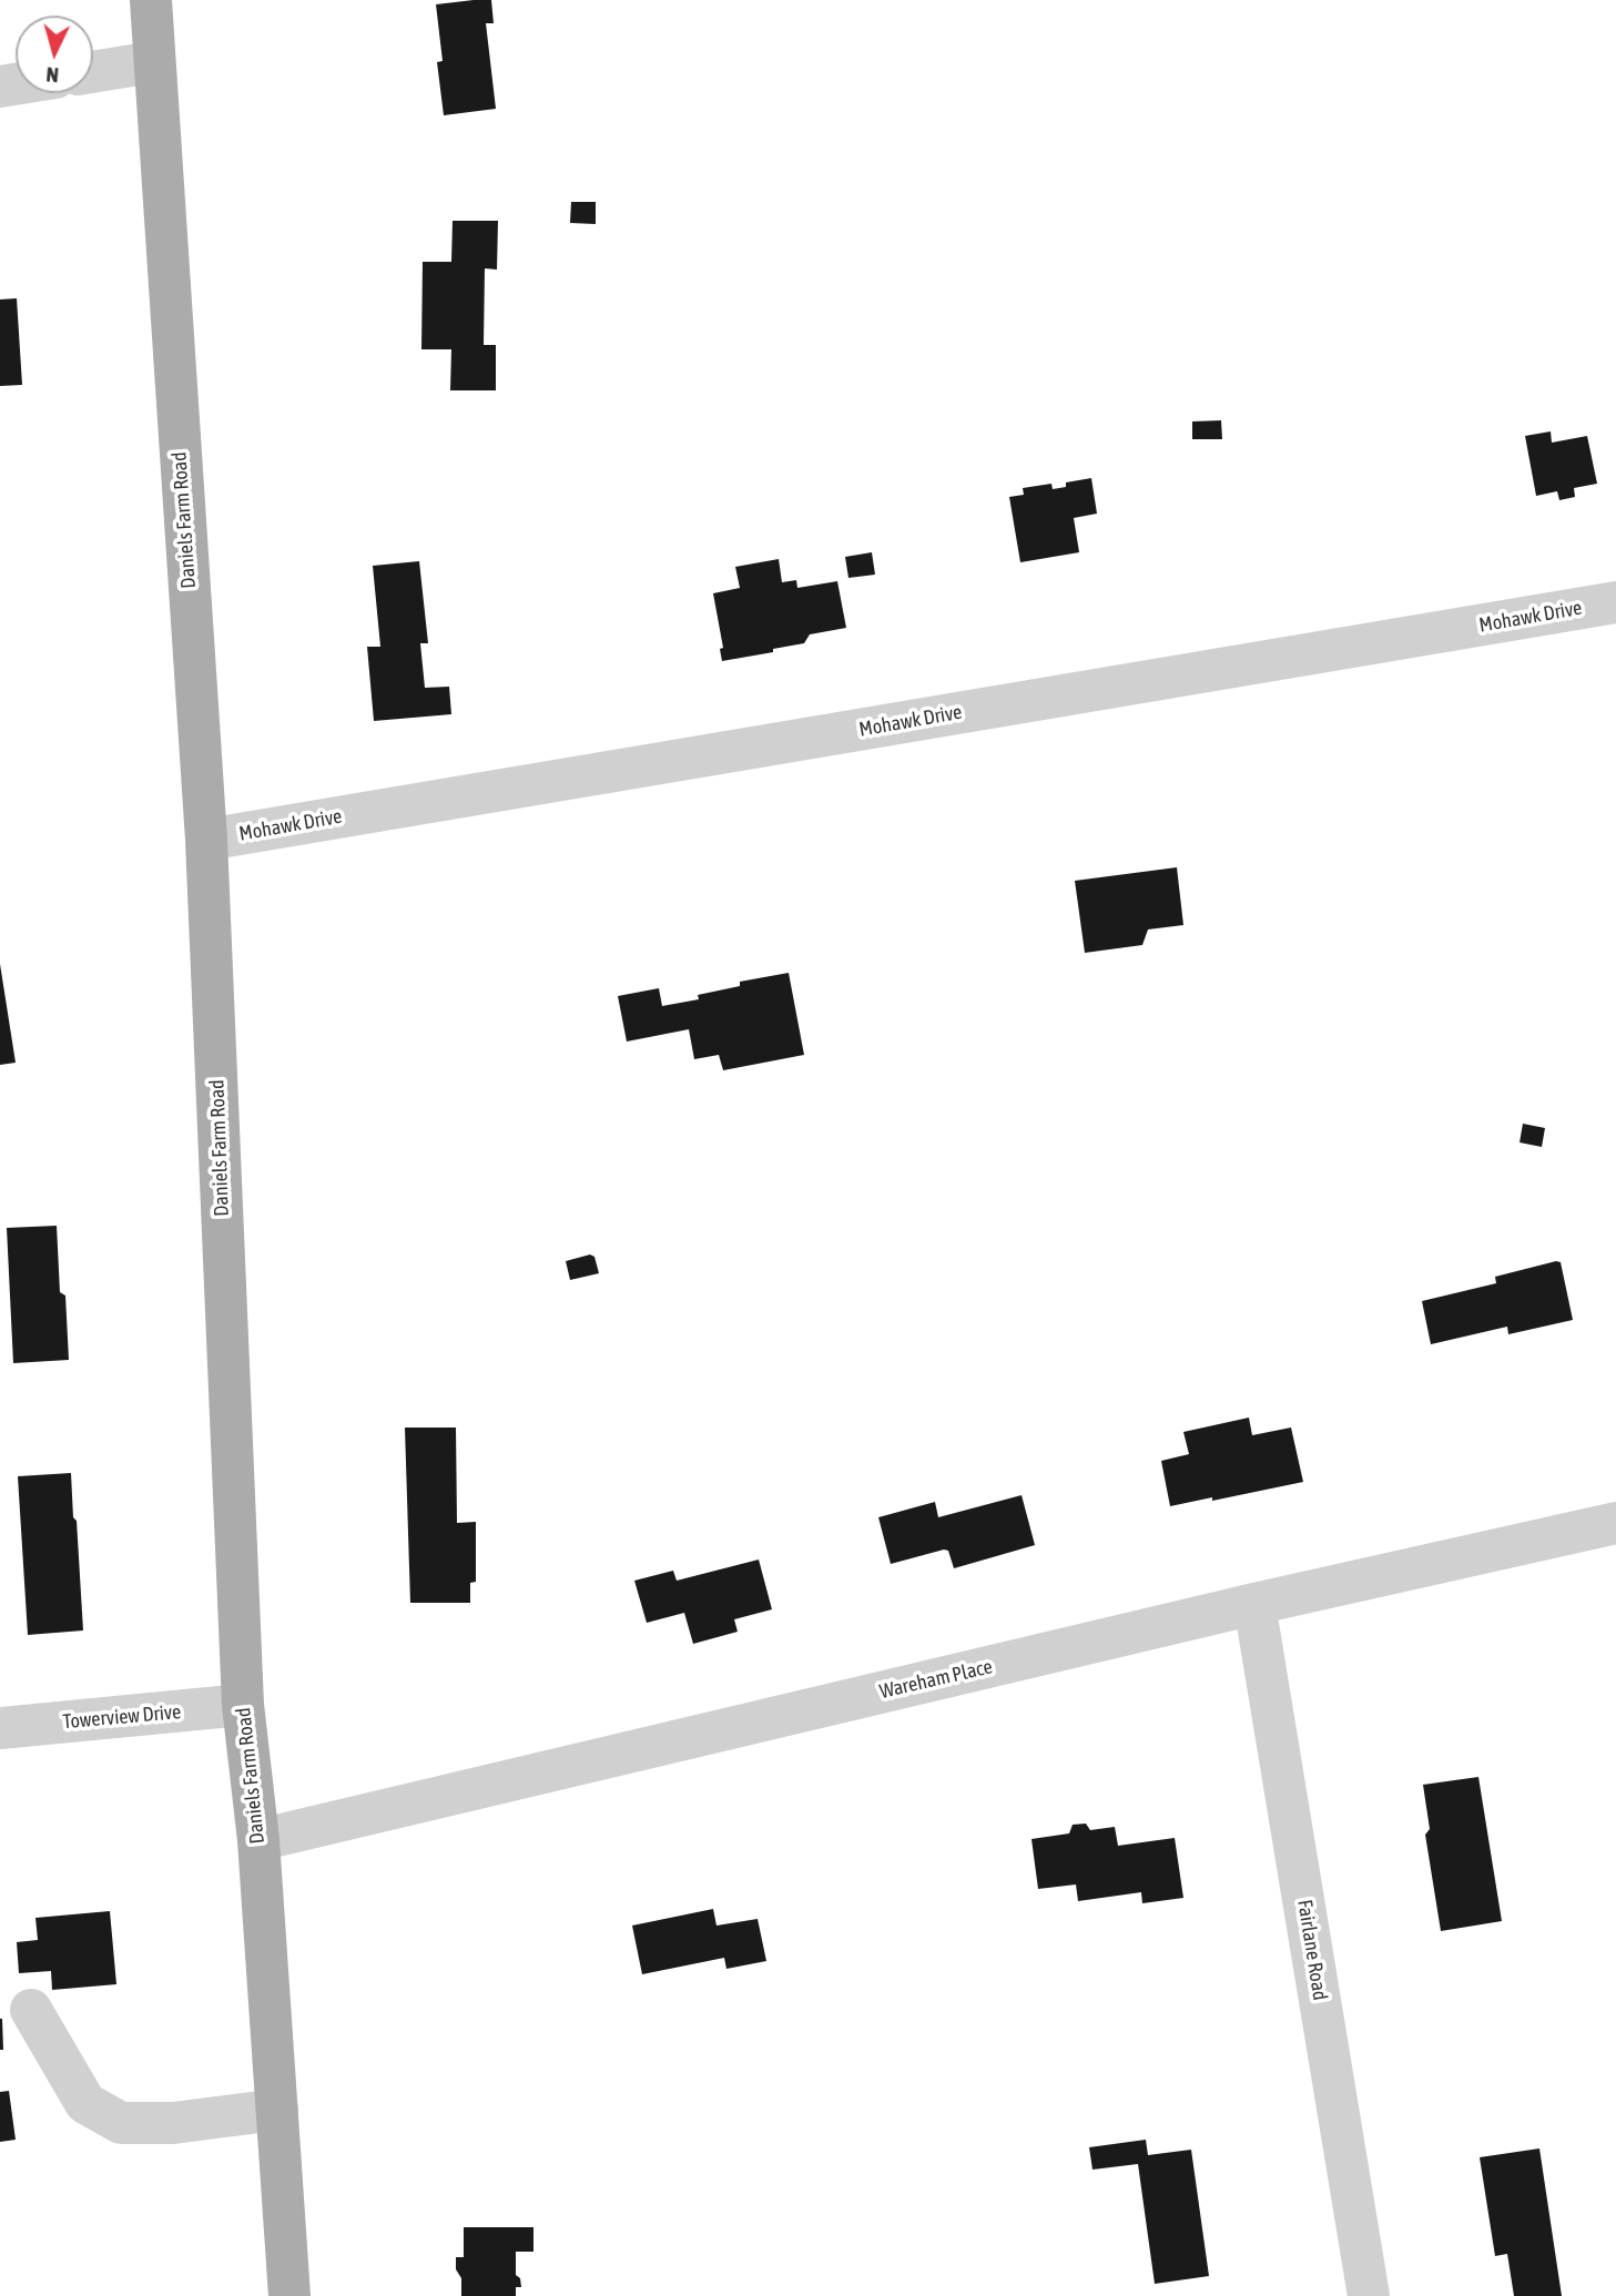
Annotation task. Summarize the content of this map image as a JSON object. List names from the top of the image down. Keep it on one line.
{"streets":{"main road":["Daniels Farm Road"],"street":["Mohawk Drive","Wareham Place","Towerview Drive","Fairlane Road"]},"crossings":[["Daniels Farm Road","Mohawk Drive"],["Daniels Farm Road","Wareham Place"],["Daniels Farm Road","Towerview Drive"],["Wareham Place","Fairlane Road"]],"north":"bottom"}
